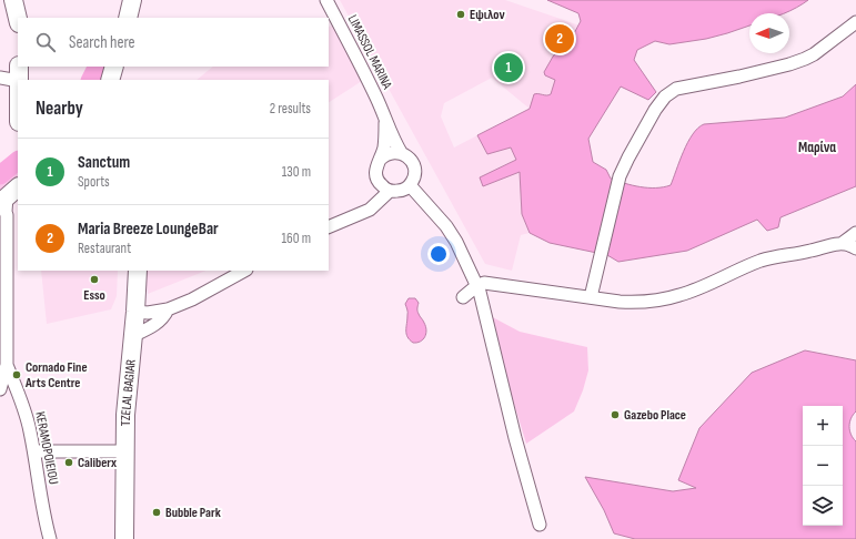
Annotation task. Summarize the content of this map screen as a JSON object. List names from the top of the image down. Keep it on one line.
{"streets":{"main road":["TZELAL BAGIAR"],"street":["LIMASSOL MARINA","KERAMOPOIEIOU"]},"districts":["Μαρίνα"],"places":["Εψιλον","Esso","Cornado Fine Arts Centre","Gazebo Place","Caliberx","Bubble Park"],"north":"left","page":{"search":"Search here","pins":["2","1"],"heading":["Nearby","2 results"],"list":[{"mark":"1","name":"Sanctum","note":"Sports","value":"130 m"},{"mark":"2","name":"Maria Breeze LoungeBar","note":"Restaurant","value":"160 m"}],"map_buttons":["+","−"]}}
